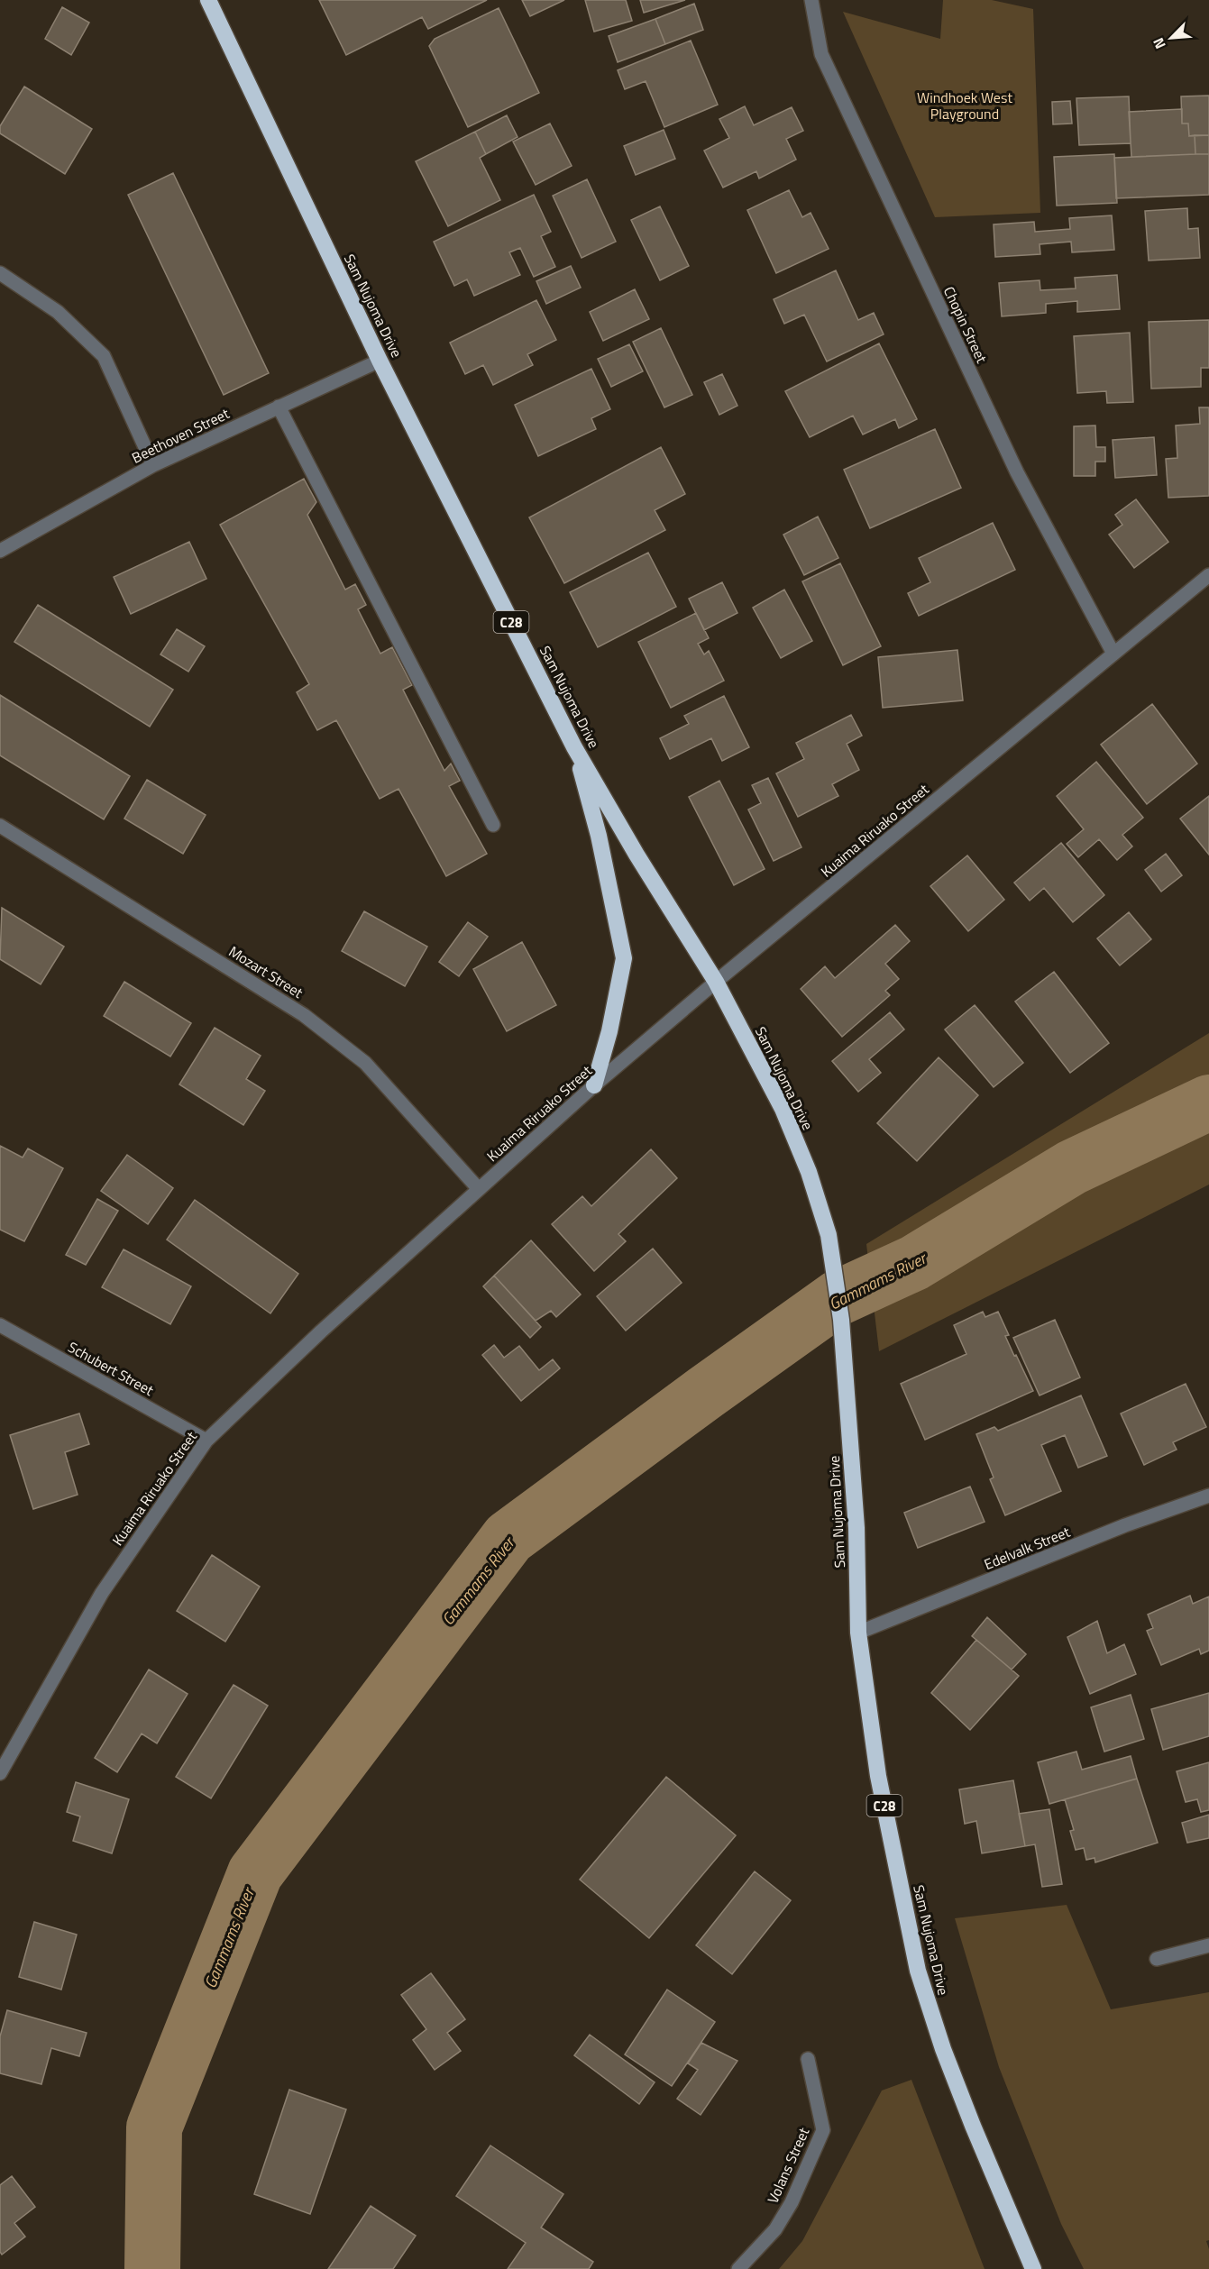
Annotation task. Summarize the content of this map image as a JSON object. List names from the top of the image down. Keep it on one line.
{"streets":{"highway":["Sam Nujoma Drive","C28"],"street":["Chopin Street","Beethoven Street","Kuaima Riruako Street","Mozart Street","Schubert Street","Edelvalk Street","Volans Street"]},"crossings":[["Sam Nujoma Drive","Beethoven Street"],["Sam Nujoma Drive","Kuaima Riruako Street"],["Sam Nujoma Drive","Edelvalk Street"],["Chopin Street","Kuaima Riruako Street"],["Kuaima Riruako Street","Mozart Street"],["Kuaima Riruako Street","Schubert Street"]],"water":["Gammams River"],"parks":["Windhoek West Playground"],"north":"bottom left"}
